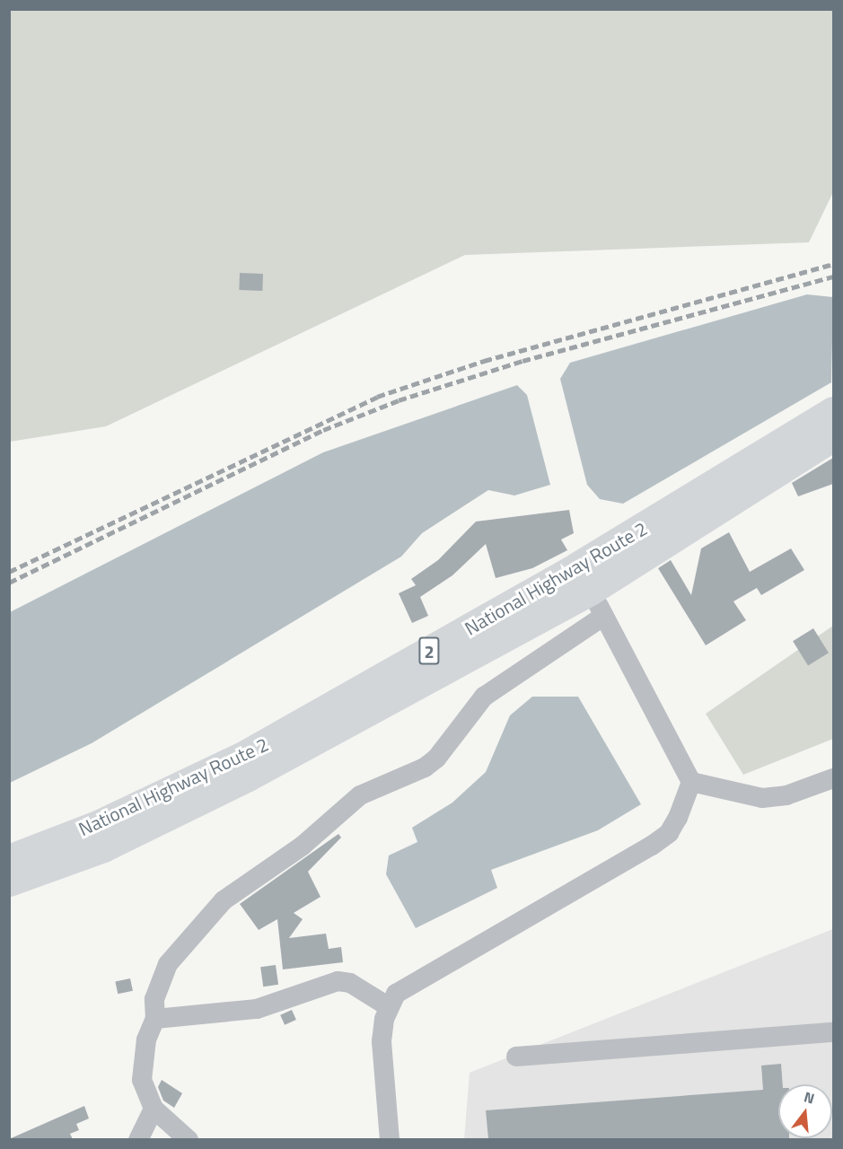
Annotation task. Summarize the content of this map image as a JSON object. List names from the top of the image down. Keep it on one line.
{"streets":{"highway":["National Highway Route 2","2"]},"north":"top"}
